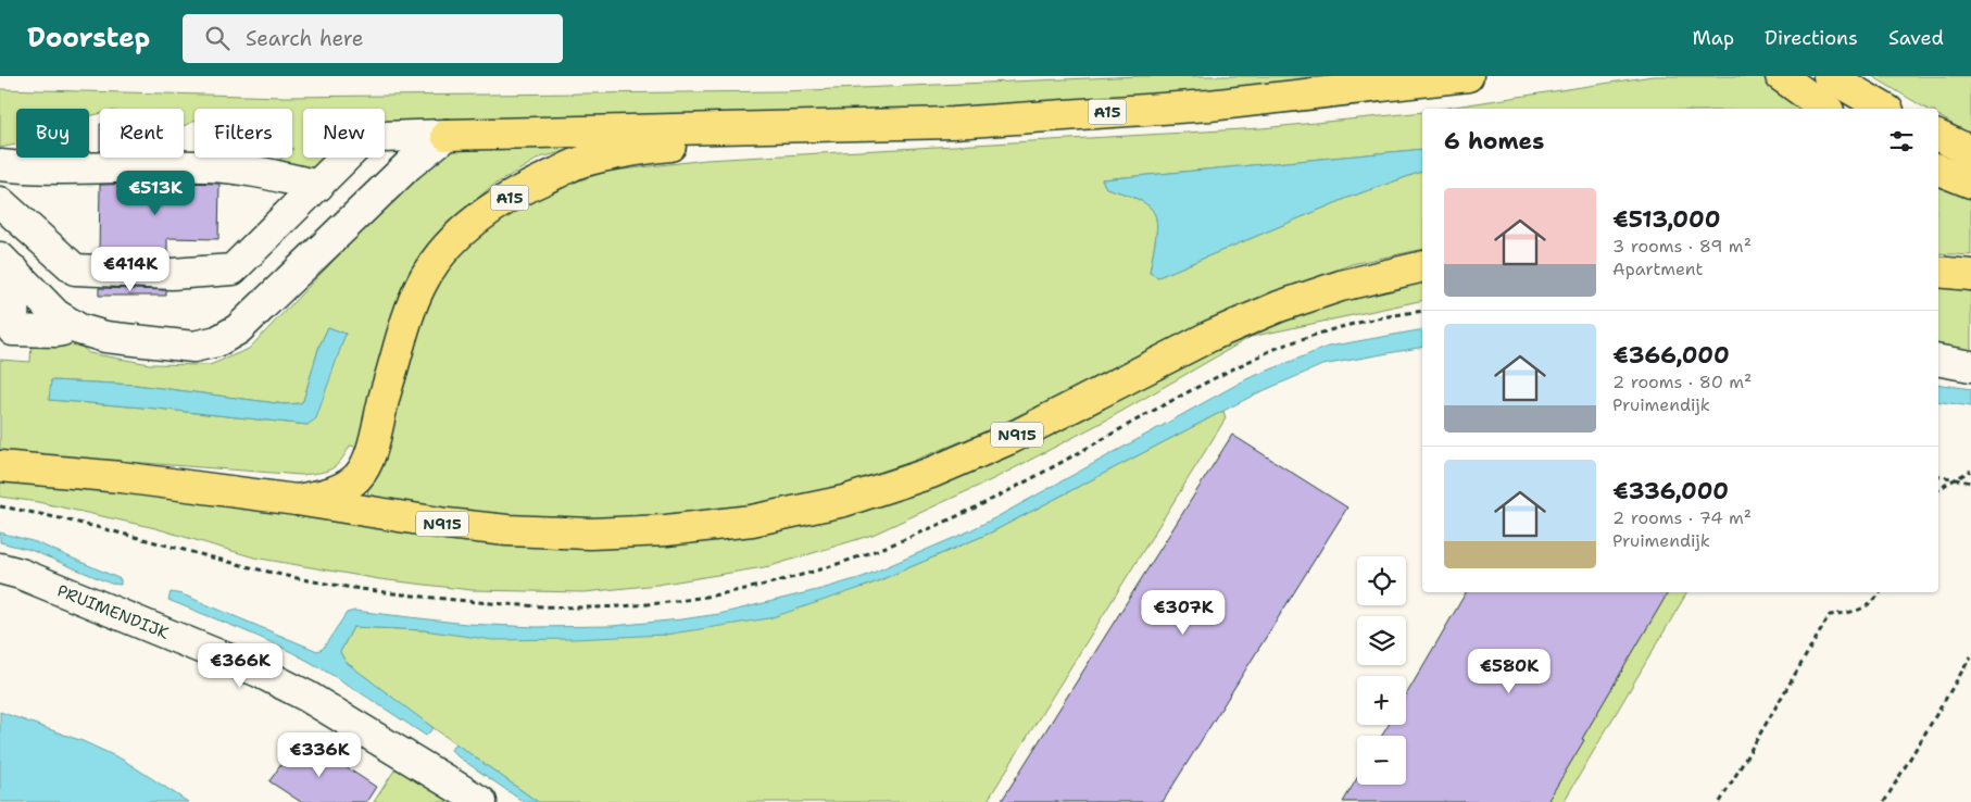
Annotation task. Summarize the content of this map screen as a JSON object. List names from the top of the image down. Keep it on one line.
{"streets":{"main road":["A15","N915"],"street":["PRUIMENDIJK"]},"crossings":[["A15","N915"]],"page":{"header":"Doorstep","search":"Search here","nav":["Map","Directions","Saved"],"chip":["Buy","Rent","Filters","New"],"heading":"6 homes","price":["€513K","€414K","€307K","€366K","€580K","€336K"],"list":[{"name":"€513,000","note":"3 rooms · 89 m² · Apartment"},{"name":"€366,000","note":"2 rooms · 80 m² · Pruimendijk"},{"name":"€336,000","note":"2 rooms · 74 m² · Pruimendijk"}],"map_buttons":["+","−"]}}
